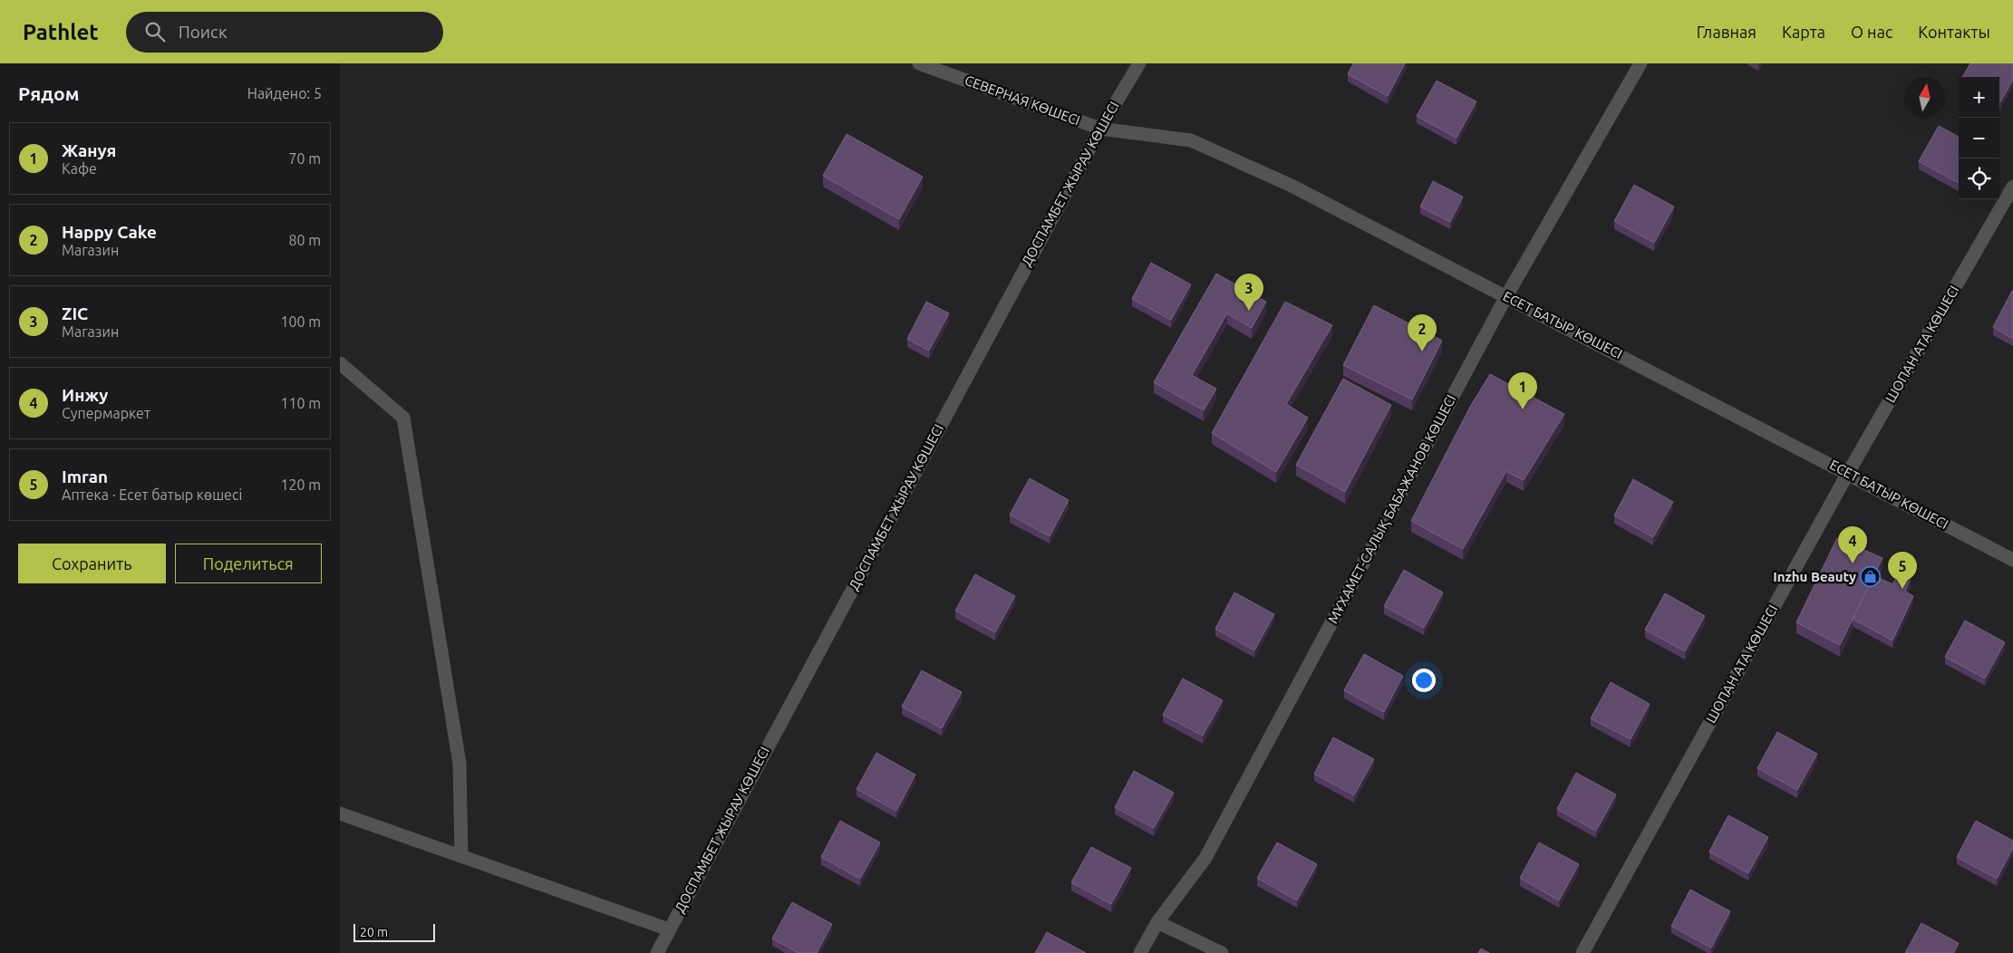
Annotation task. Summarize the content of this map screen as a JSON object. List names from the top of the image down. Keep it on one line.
{"streets":{"street":["СЕВЕРНАЯ КӨШЕСІ","ДОСПАМБЕТ ЖЫРАУ КӨШЕСІ","ЕСЕТ БАТЫР КӨШЕСІ","ШОПАН АТА КӨШЕСІ","МҰХАМЕТ-САЛЫҚ БАБАЖАНОВ КӨШЕСІ"]},"crossings":[["СЕВЕРНАЯ КӨШЕСІ","ДОСПАМБЕТ ЖЫРАУ КӨШЕСІ"],["СЕВЕРНАЯ КӨШЕСІ","ЕСЕТ БАТЫР КӨШЕСІ"],["ДОСПАМБЕТ ЖЫРАУ КӨШЕСІ","ЕСЕТ БАТЫР КӨШЕСІ"],["ЕСЕТ БАТЫР КӨШЕСІ","ШОПАН АТА КӨШЕСІ"],["ЕСЕТ БАТЫР КӨШЕСІ","МҰХАМЕТ-САЛЫҚ БАБАЖАНОВ КӨШЕСІ"]],"places":{"shop":["Inzhu Beauty"]},"scale_bar":"20 m","north":"top","page":{"header":"Pathlet","search":"Поиск","nav":["Главная","Карта","О нас","Контакты"],"heading":["Рядом","Найдено: 5"],"map_buttons":["+","−"],"list":[{"mark":"1","name":"Жануя","note":"Кафе","value":"70 m"},{"mark":"2","name":"Happy Cake","note":"Магазин","value":"80 m"},{"mark":"3","name":"ZIC","note":"Магазин","value":"100 m"},{"mark":"4","name":"Инжу","note":"Супермаркет","value":"110 m"},{"mark":"5","name":"Imran","note":"Аптека · Есет батыр көшесі","value":"120 m"}],"pins":["3","2","1","4","5"],"buttons":["Сохранить","Поделиться"],"scale":"20 m"}}
